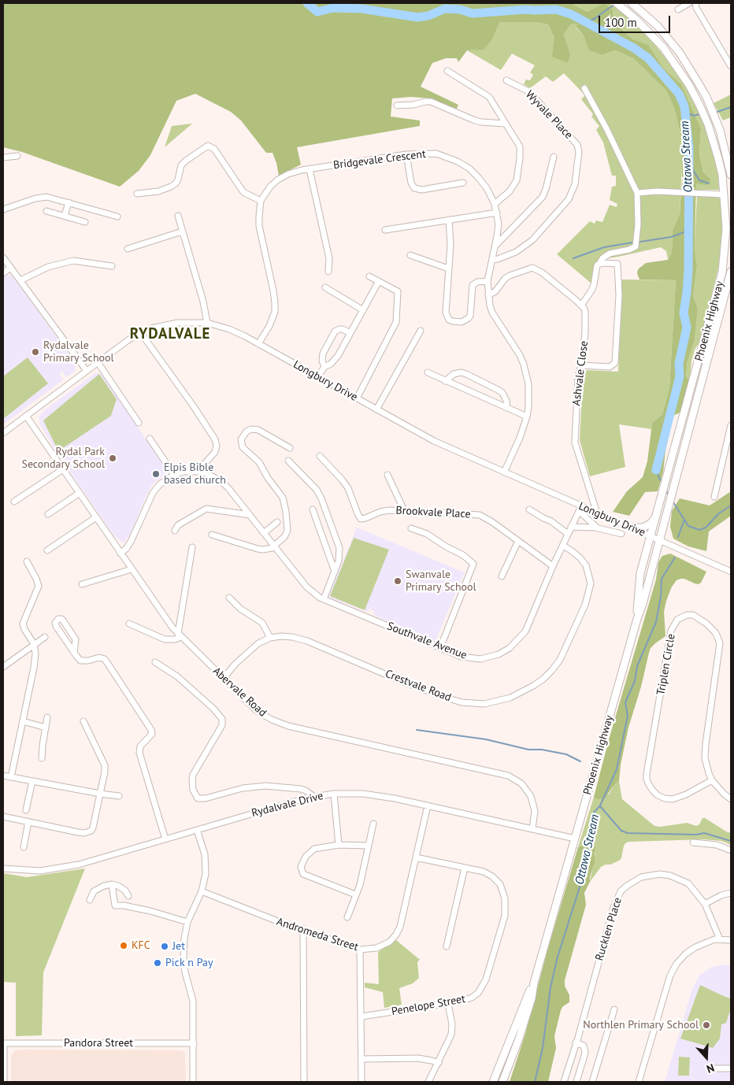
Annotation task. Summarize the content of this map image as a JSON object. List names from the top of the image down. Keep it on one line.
{"streets":{"main road":["Phoenix Highway"],"street":["Wyvale Place","Bridgevale Crescent","Ashvale Close","Longbury Drive","Brookvale Place","Southvale Avenue","Triplen Circle","Crestvale Road","Abervale Road","Rydalvale Drive","Rucklen Place","Andromeda Street","Penelope Street","Pandora Street"]},"crossings":[["Wyvale Place","Bridgevale Crescent"],["Bridgevale Crescent","Longbury Drive"],["Phoenix Highway","Longbury Drive"],["Phoenix Highway","Rydalvale Drive"],["Ashvale Close","Longbury Drive"],["Longbury Drive","Southvale Avenue"],["Longbury Drive","Abervale Road"],["Brookvale Place","Southvale Avenue"],["Southvale Avenue","Crestvale Road"],["Southvale Avenue","Abervale Road"],["Crestvale Road","Abervale Road"],["Abervale Road","Rydalvale Drive"],["Rydalvale Drive","Andromeda Street"],["Andromeda Street","Penelope Street"]],"districts":["RYDALVALE"],"water":["Ottawa Stream"],"places":["Rydalvale Primary School","Rydal Park Secondary School","Elpis Bible based church","Swanvale Primary School","KFC","Jet","Pick n Pay","Northlen Primary School"],"scale_bar":"100 m","north":"bottom"}
